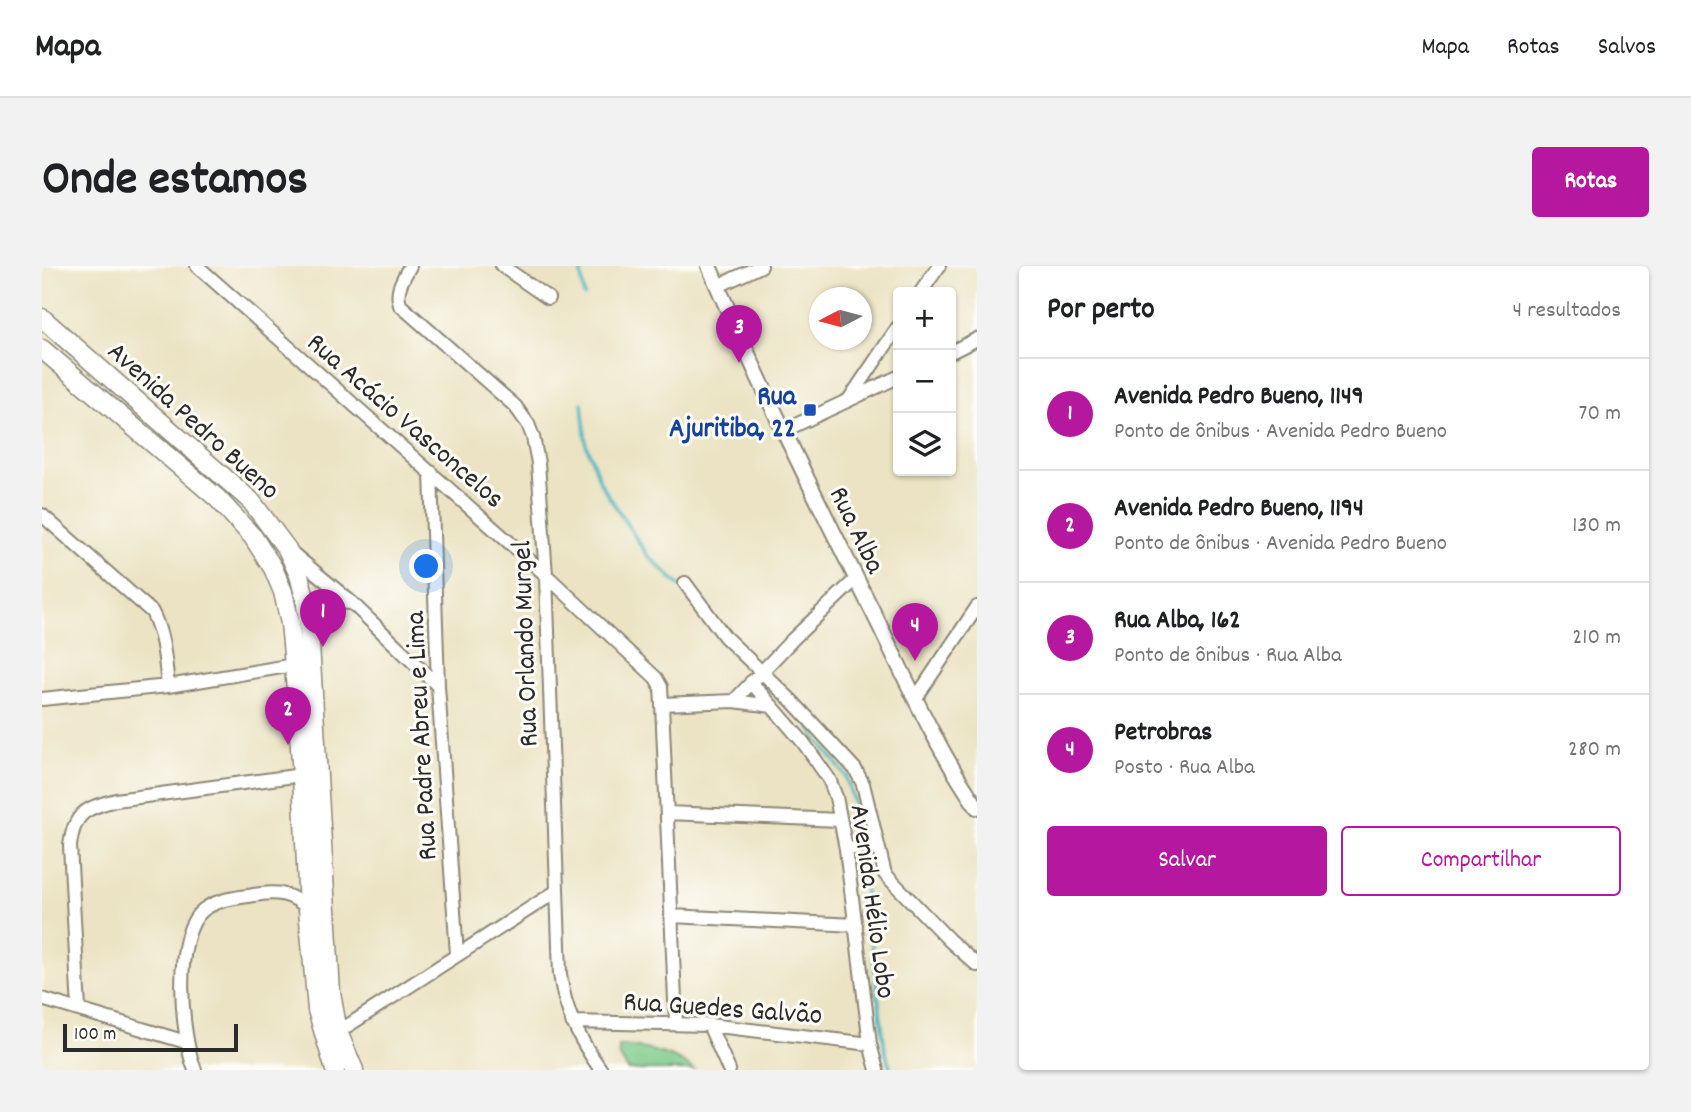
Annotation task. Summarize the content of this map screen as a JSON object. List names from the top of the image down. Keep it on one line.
{"streets":{"main road":["Avenida Pedro Bueno"],"street":["Rua Acácio Vasconcelos","Rua Alba","Rua Orlando Murgel","Rua Padre Abreu e Lima","Avenida Hélio Lobo","Rua Guedes Galvão"]},"crossings":[["Rua Acácio Vasconcelos","Rua Orlando Murgel"],["Rua Acácio Vasconcelos","Rua Padre Abreu e Lima"],["Rua Acácio Vasconcelos","Rua Guedes Galvão"],["Rua Orlando Murgel","Rua Guedes Galvão"],["Avenida Hélio Lobo","Rua Guedes Galvão"]],"places":{"transit":["Rua Ajuritiba, 22"]},"scale_bar":"100 m","north":"left","page":{"header":"Mapa","nav":["Mapa","Rotas","Salvos"],"title":"Onde estamos","buttons":["Rotas",["Salvar","Compartilhar"]],"heading":["Por perto","4 resultados"],"map_buttons":["+","−"],"pins":["3","1","4","2"],"list":[{"mark":"1","name":"Avenida Pedro Bueno, 1149","note":"Ponto de ônibus · Avenida Pedro Bueno","value":"70 m"},{"mark":"2","name":"Avenida Pedro Bueno, 1194","note":"Ponto de ônibus · Avenida Pedro Bueno","value":"130 m"},{"mark":"3","name":"Rua Alba, 162","note":"Ponto de ônibus · Rua Alba","value":"210 m"},{"mark":"4","name":"Petrobras","note":"Posto · Rua Alba","value":"280 m"}],"scale":"100 m"}}
